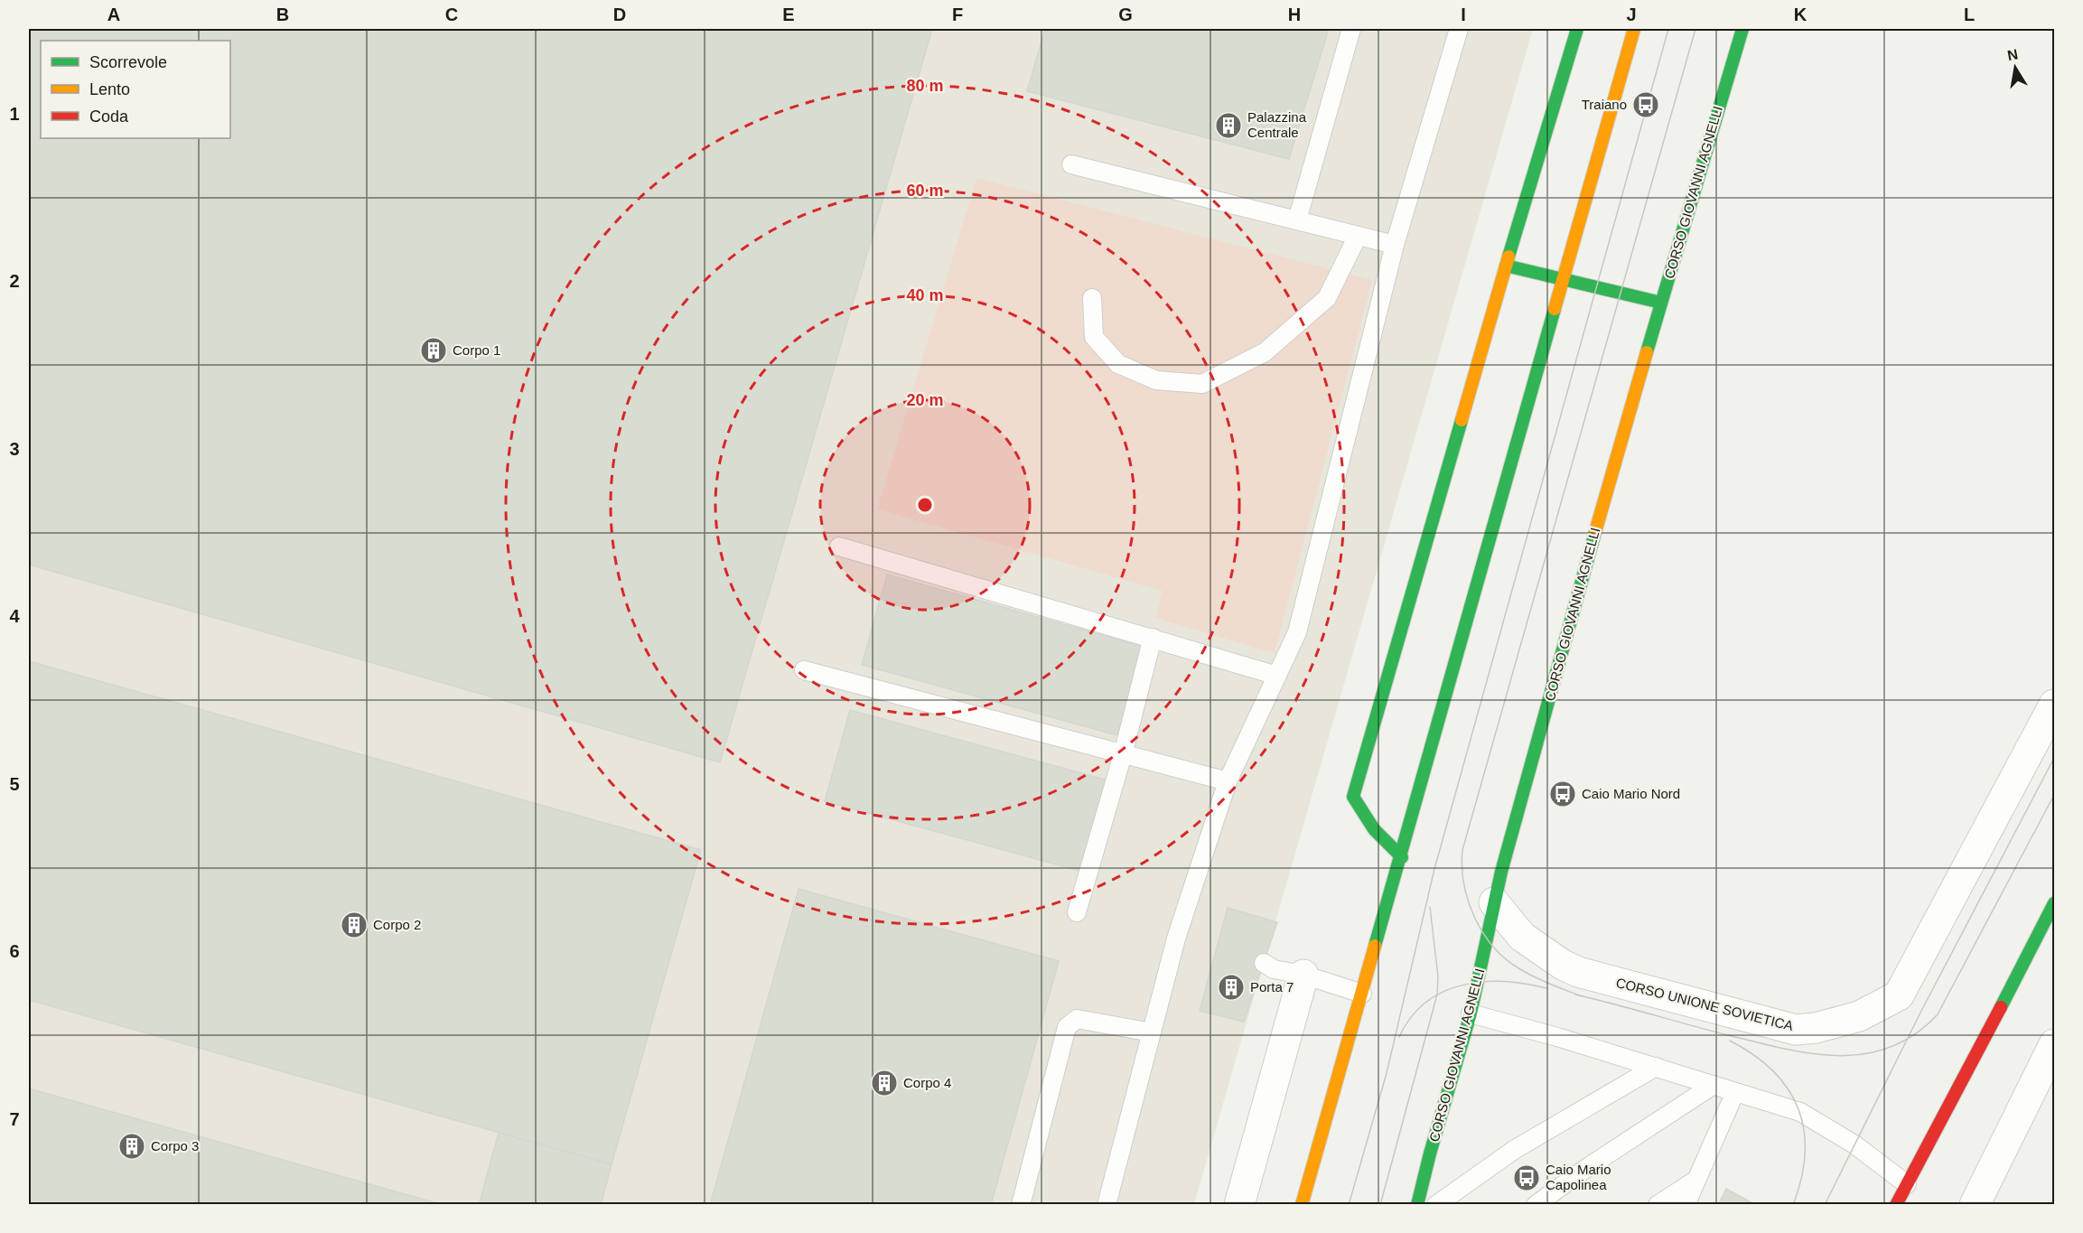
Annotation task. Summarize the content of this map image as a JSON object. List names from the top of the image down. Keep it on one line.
{"streets":{"main road":["CORSO GIOVANNI AGNELLI"],"street":["CORSO UNIONE SOVIETICA"]},"crossings":[["CORSO GIOVANNI AGNELLI","CORSO UNIONE SOVIETICA"]],"places":{"bus stop":["Traiano","Caio Mario Nord","Caio Mario Capolinea"],"building":["Palazzina Centrale","Corpo 1","Corpo 2","Porta 7","Corpo 4","Corpo 3"]},"legend":["Scorrevole","Lento","Coda"],"north":"top","grid":{"columns":["A","B","C","D","E","F","G","H","I","J","K","L"],"rows":["1","2","3","4","5","6","7"]},"rings":["80 m","60 m","40 m","20 m"]}
